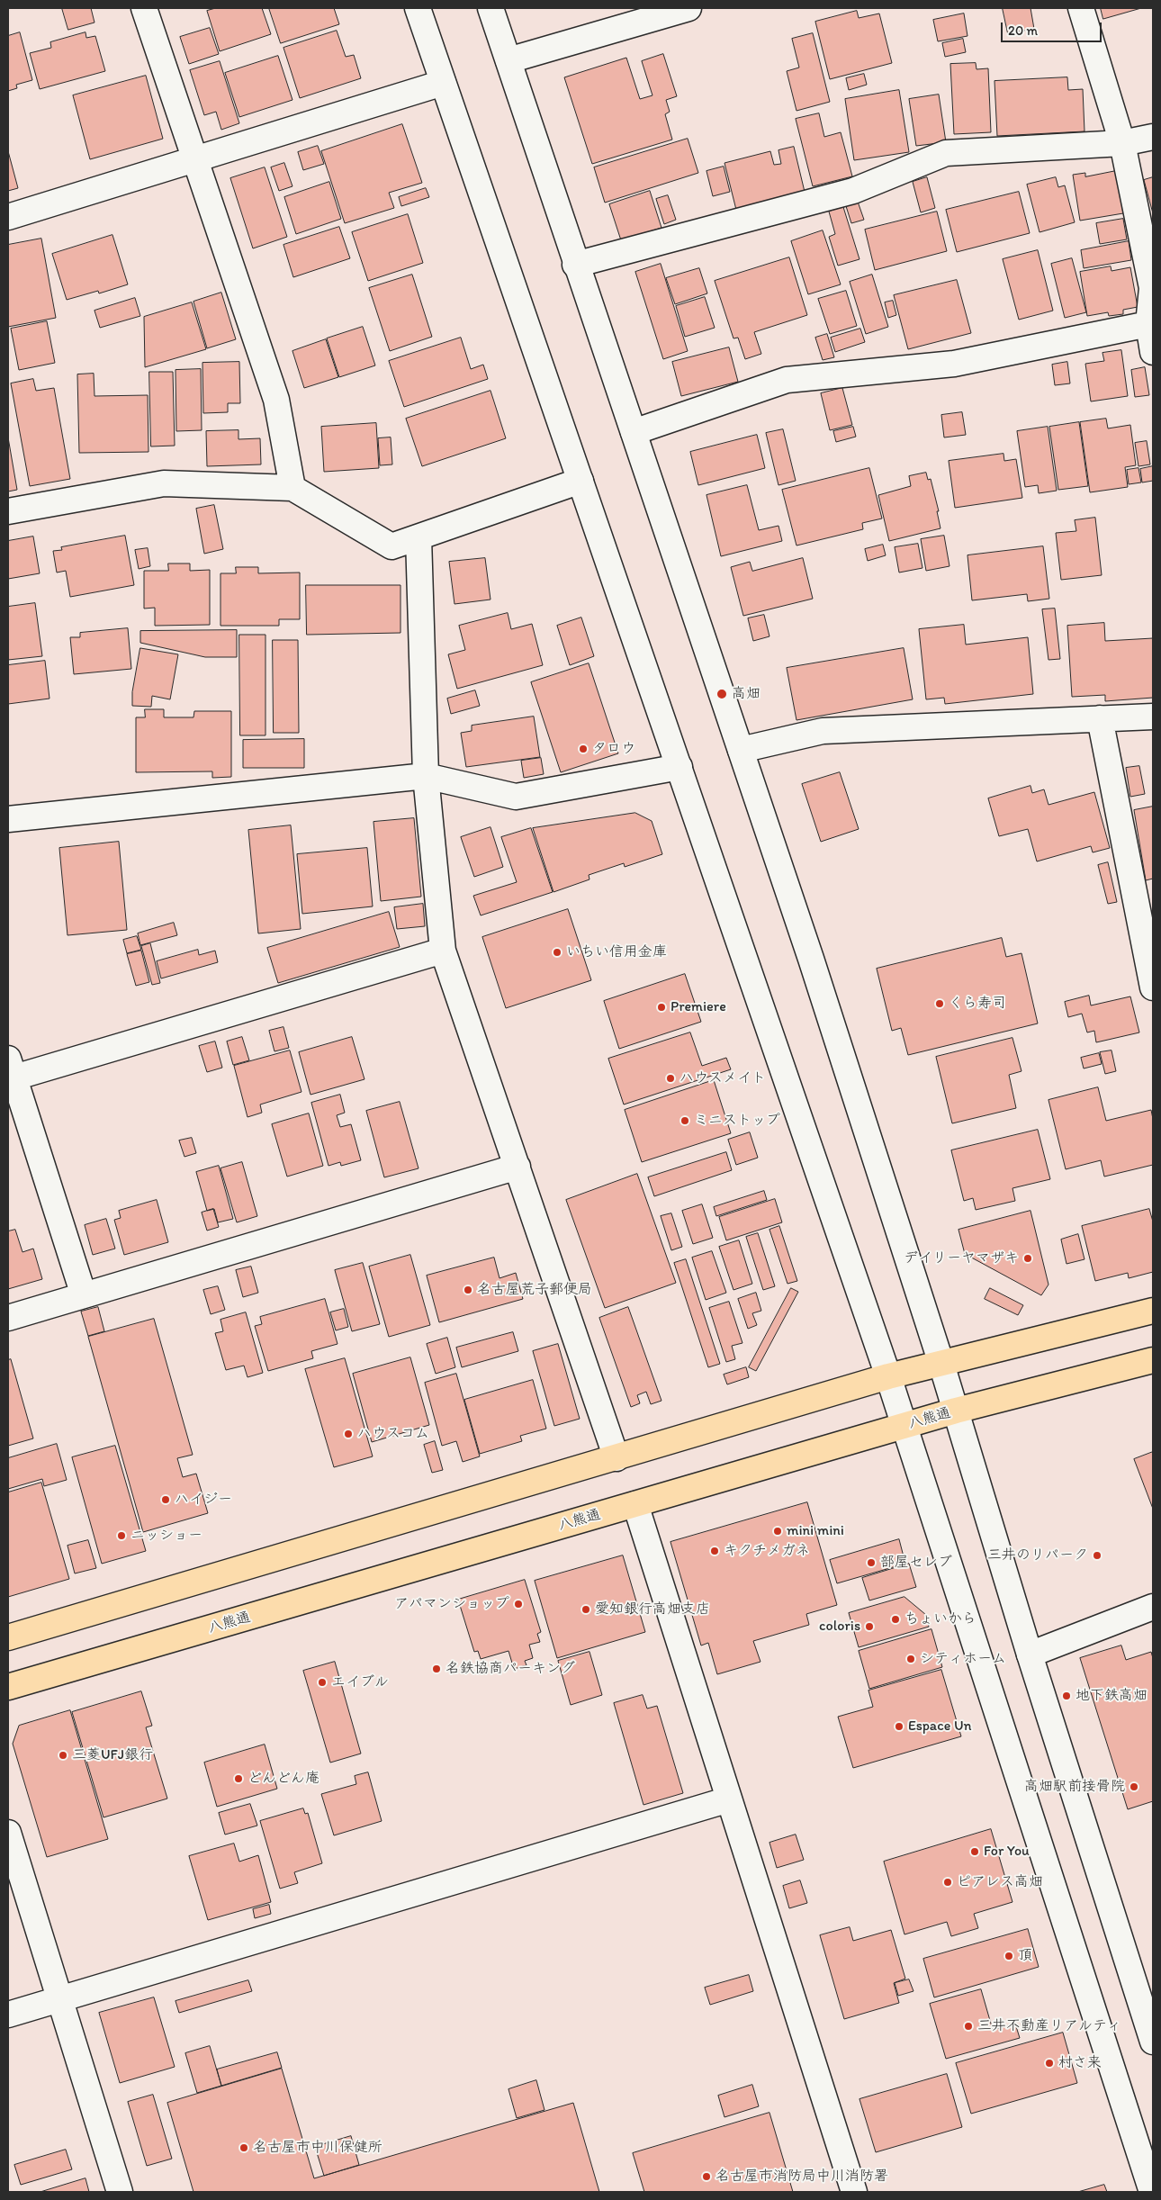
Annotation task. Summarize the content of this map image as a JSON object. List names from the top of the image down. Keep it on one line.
{"streets":{"main road":["八熊通"]},"places":["高畑","タロウ","いちい信用金庫","くら寿司","Premiere","ハウスメイト","ミニストップ","デイリーヤマザキ","名古屋荒子郵便局","ハウスコム","ハイジー","mini mini","ニッショー","キクチメガネ","三井のリパーク","部屋セレブ","アパマンショップ","愛知銀行高畑支店","ちょいから","coloris","シティホーム","名鉄協商パーキング","エイブル","地下鉄高畑","Espace Un","三菱UFJ銀行","どんどん庵","高畑駅前接骨院","For You","ピアレス高畑","頂","三井不動産リアルティ","村さ来","名古屋市中川保健所","名古屋市消防局中川消防署"],"scale_bar":"20 m"}
